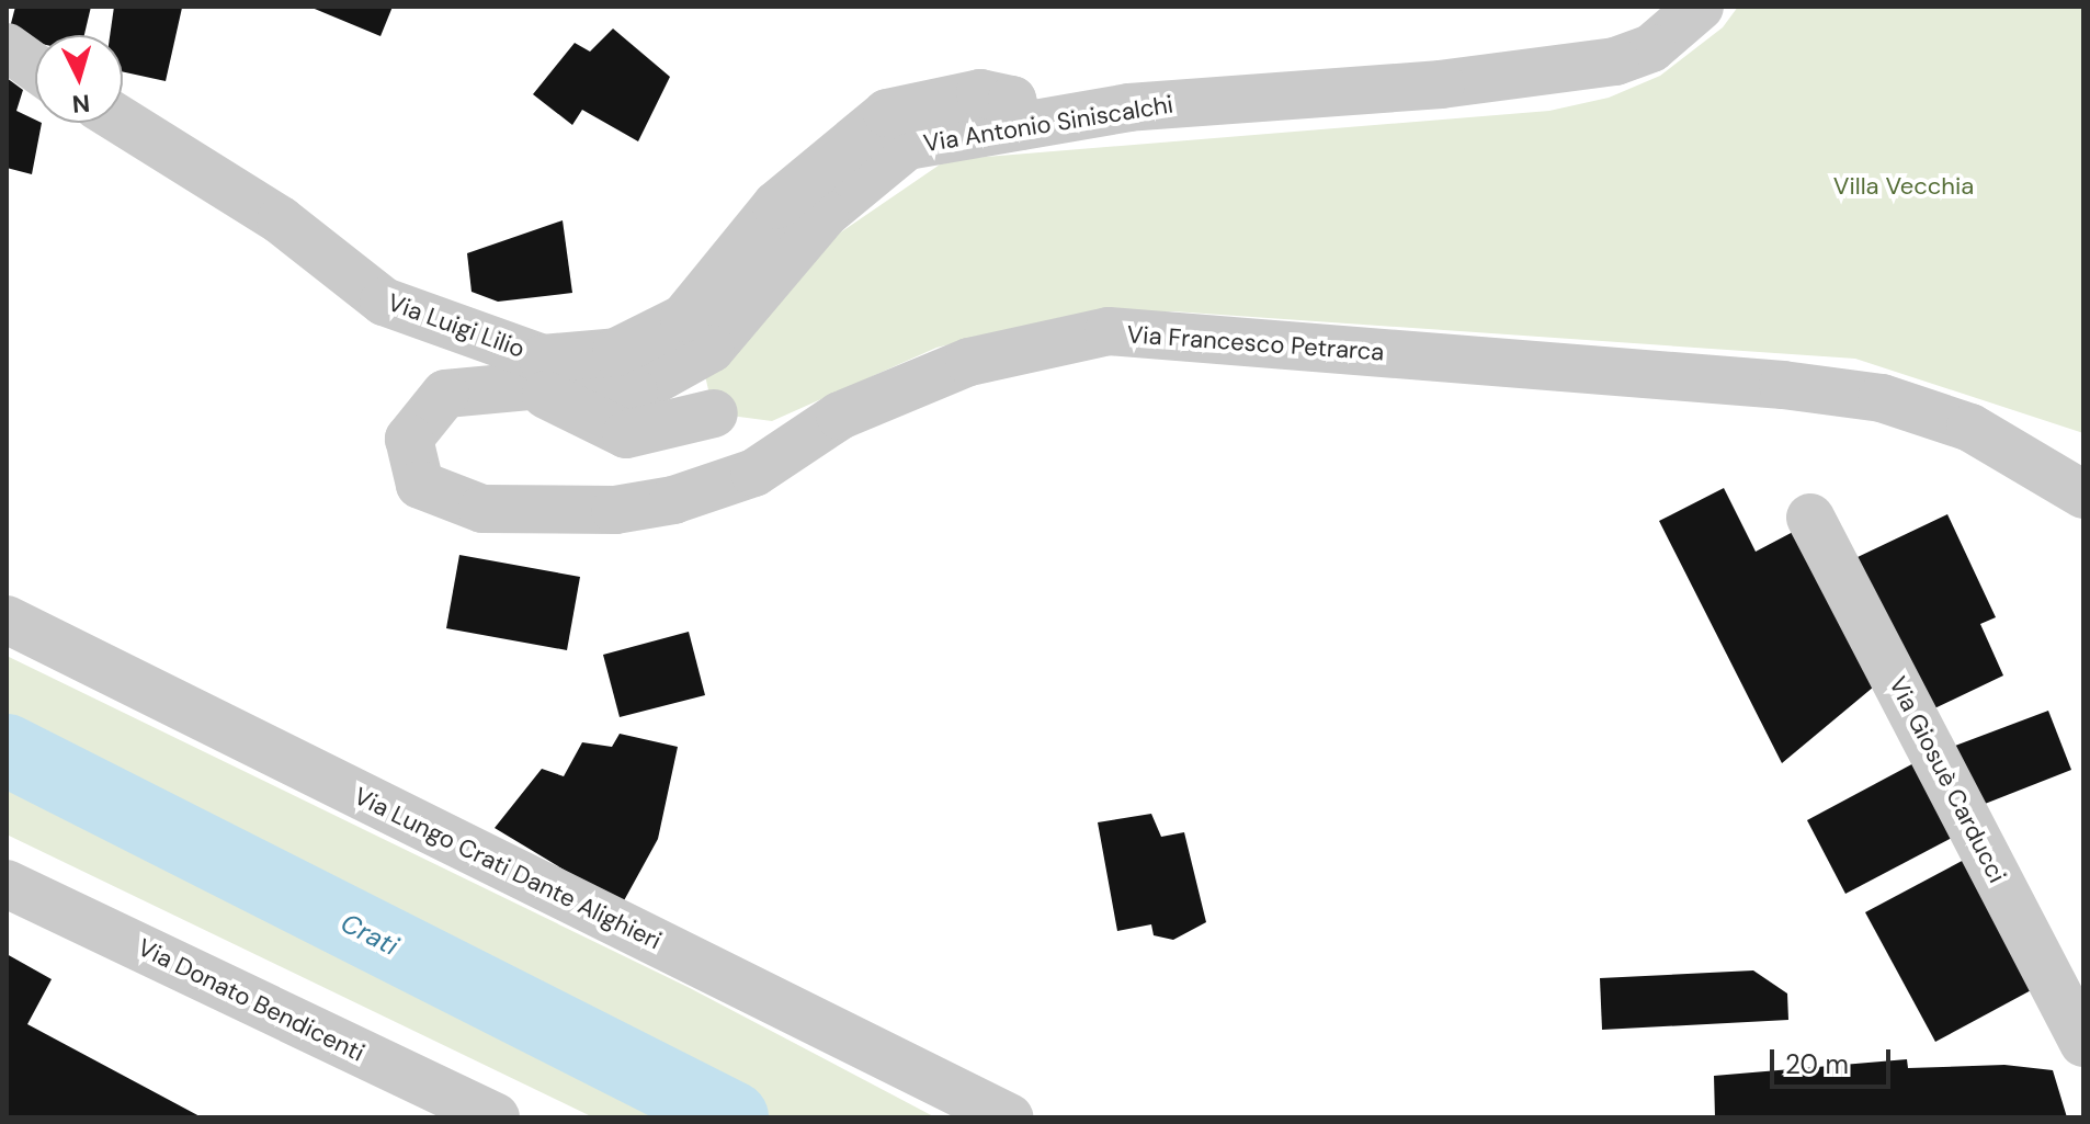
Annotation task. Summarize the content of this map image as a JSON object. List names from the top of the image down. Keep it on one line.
{"streets":{"street":["Via Antonio Siniscalchi","Via Luigi Lilio","Via Francesco Petrarca","Via Giosuè Carducci","Via Lungo Crati Dante Alighieri","Via Donato Bendicenti"]},"crossings":[["Via Antonio Siniscalchi","Via Luigi Lilio"],["Via Antonio Siniscalchi","Via Francesco Petrarca"]],"water":["Crati"],"parks":["Villa Vecchia"],"scale_bar":"20 m","north":"bottom"}
